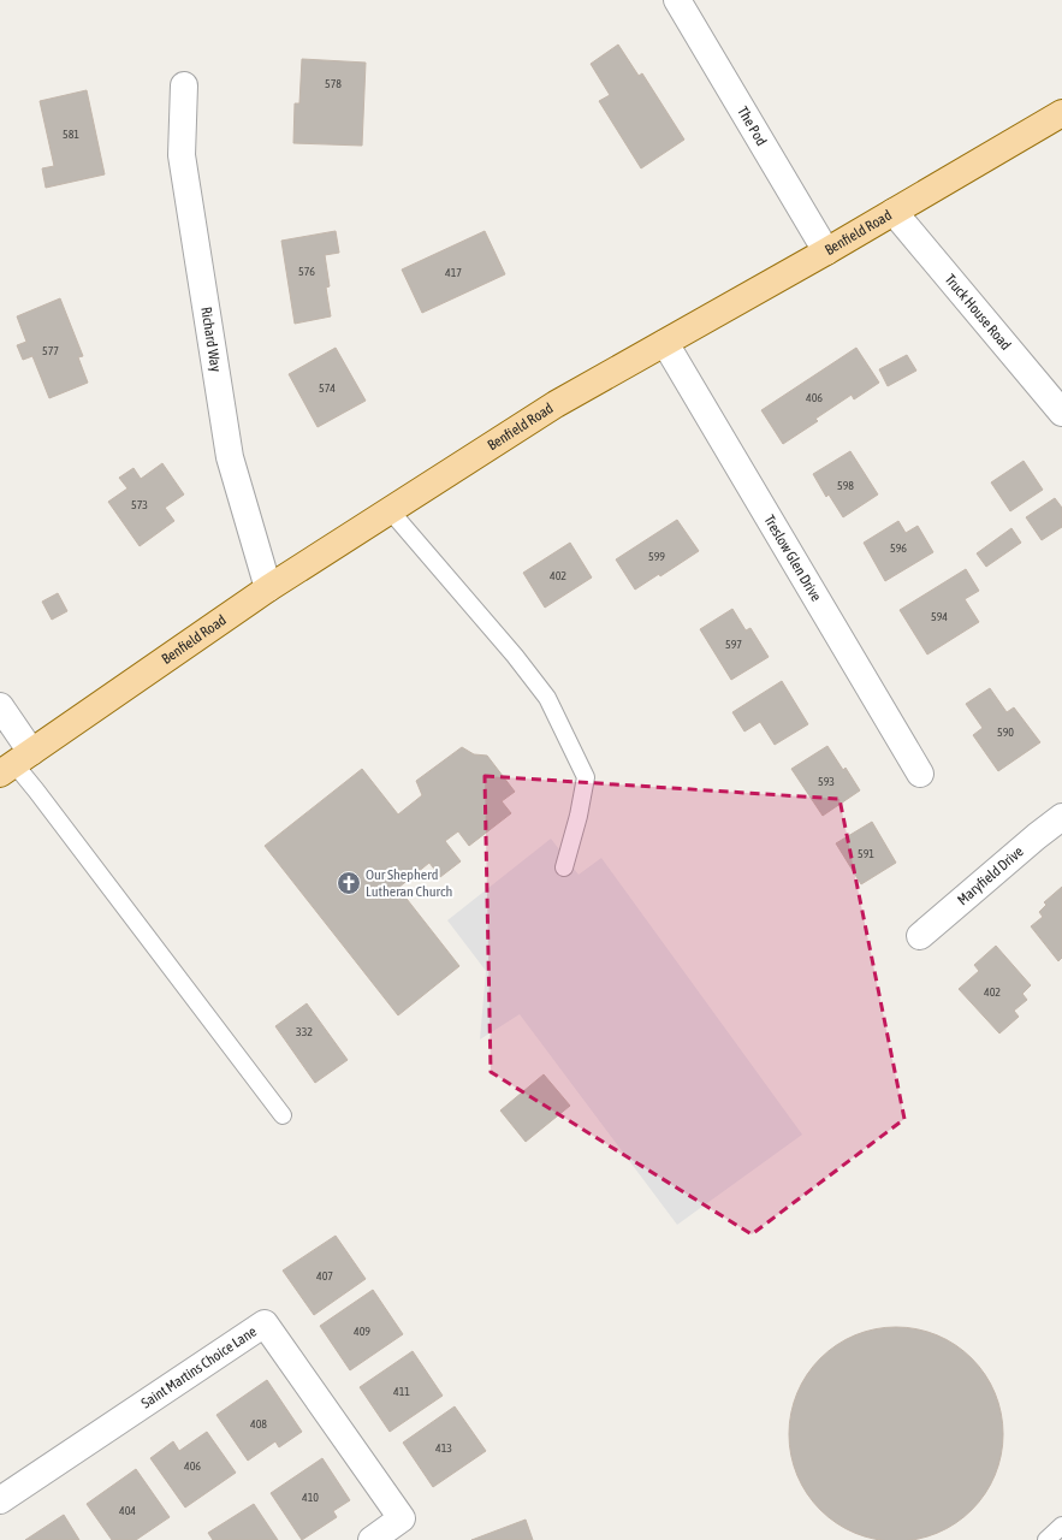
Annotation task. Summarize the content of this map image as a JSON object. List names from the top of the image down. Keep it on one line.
{"streets":{"main road":["Benfield Road"],"street":["The Pod","Truck House Road","Richard Way","Treslow Glen Drive","Maryfield Drive","Saint Martins Choice Lane"]},"crossings":[["The Pod","Benfield Road"],["Benfield Road","Truck House Road"],["Benfield Road","Richard Way"],["Benfield Road","Treslow Glen Drive"]],"places":{"church":["Our Shepherd Lutheran Church"]},"house_numbers":["578","581","576","417","577","574","406","598","573","596","599","402","594","597","590","593","591","402","332","407","409","411","408","413","406","410","404"]}
